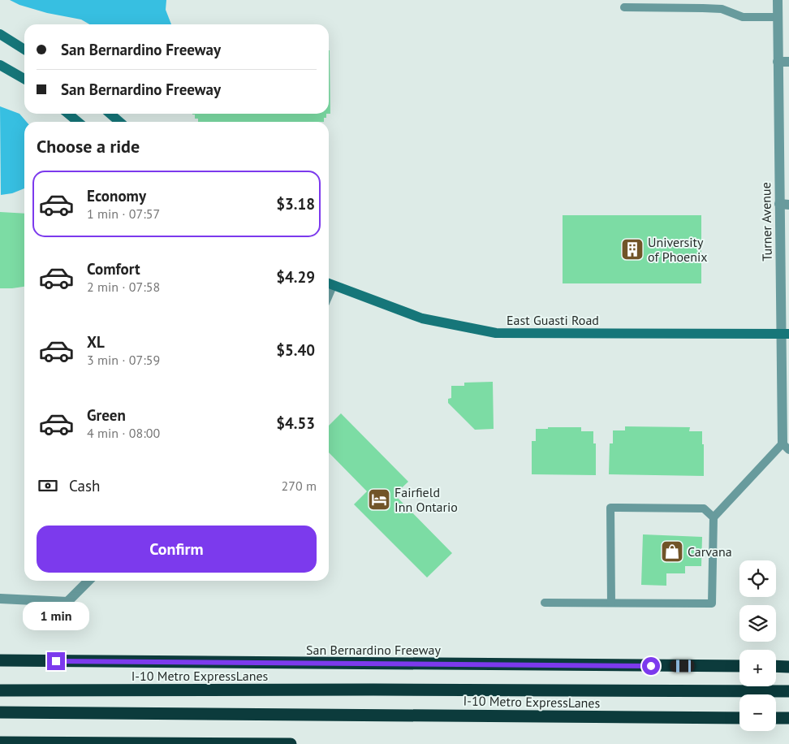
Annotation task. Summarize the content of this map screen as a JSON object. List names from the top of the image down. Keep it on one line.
{"streets":{"highway":["San Bernardino Freeway","I-10 Metro ExpressLanes"],"main road":["East Guasti Road"],"street":["Turner Avenue"]},"crossings":[["Turner Avenue","East Guasti Road"]],"places":{"building":["University of Phoenix"],"hotel":["Fairfield Inn Ontario"],"shop":["Carvana"]},"page":{"banner":["San Bernardino Freeway","San Bernardino Freeway"],"heading":"Choose a ride","list":[{"name":"Economy","note":"1 min · 07:57","value":"$3.18"},{"name":"Comfort","note":"2 min · 07:58","value":"$4.29"},{"name":"XL","note":"3 min · 07:59","value":"$5.40"},{"name":"Green","note":"4 min · 08:00","value":"$4.53"}],"pay":["Cash","270 m"],"buttons":"Confirm","map_buttons":["+","−"],"bubble":"1 min"}}
